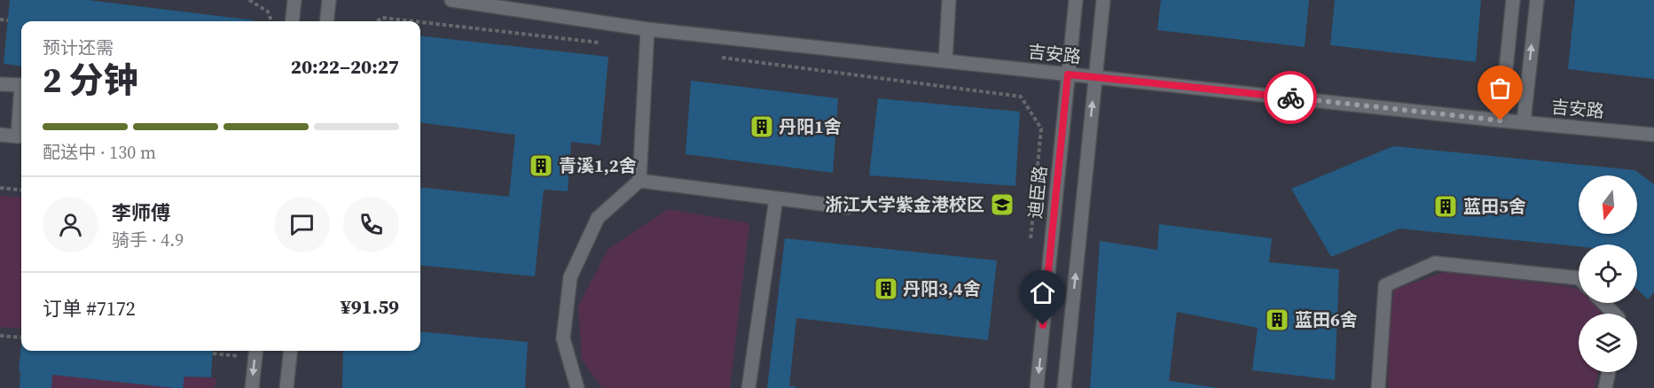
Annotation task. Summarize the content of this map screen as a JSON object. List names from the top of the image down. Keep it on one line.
{"streets":{"street":["吉安路","迪臣路"]},"crossings":[["吉安路","迪臣路"]],"places":{"building":["丹阳1舍","青溪1,2舍","蓝田5舍","丹阳3,4舍","蓝田6舍"],"school or university":["浙江大学紫金港校区"]},"north":"bottom","page":{"heading":["2 分钟","预计还需","20:22–20:27"],"panel":["李师傅","骑手 · 4.9","订单 #7172","¥91.59"],"bar":"配送中 · 130 m"}}
